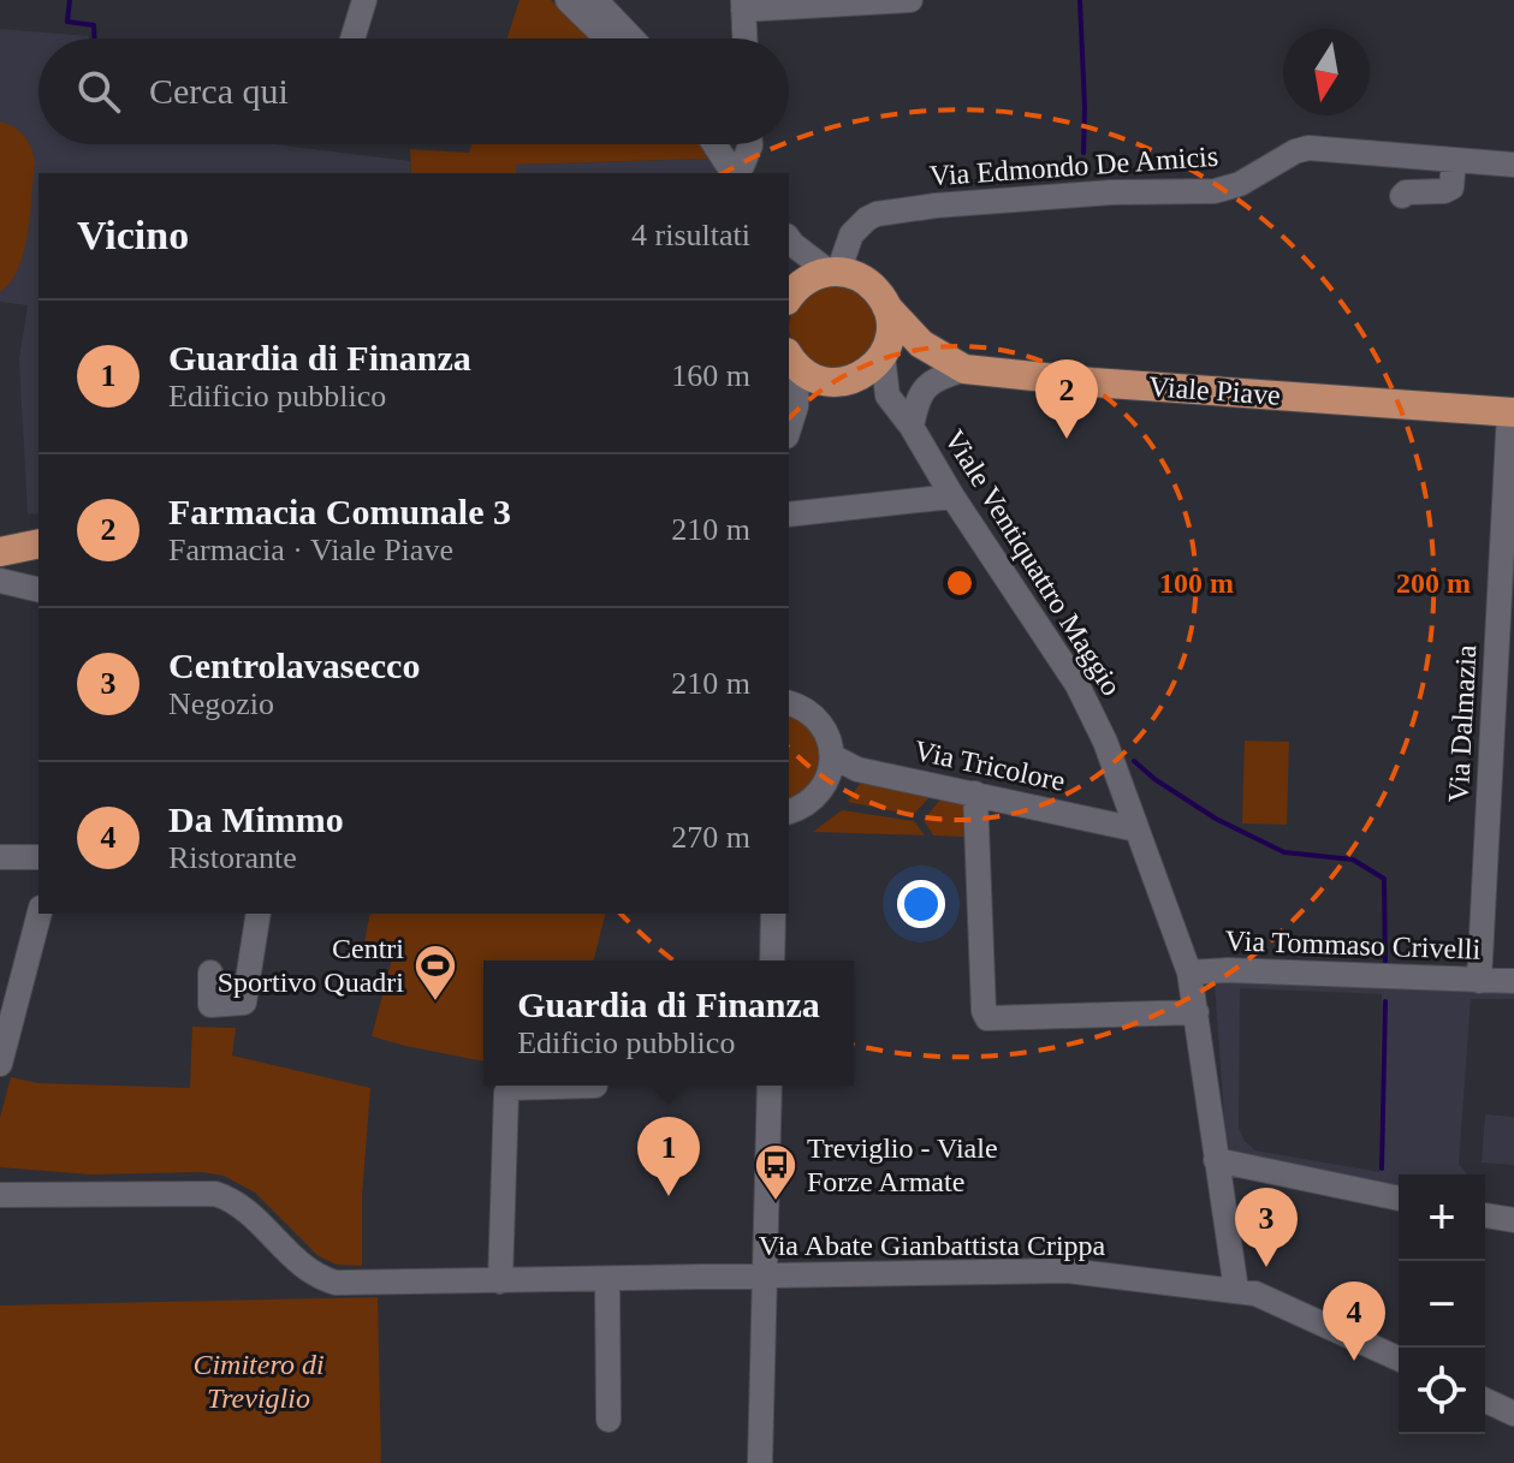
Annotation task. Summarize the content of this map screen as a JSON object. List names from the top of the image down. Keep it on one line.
{"streets":{"main road":["Viale Piave"],"street":["Via Edmondo De Amicis","Viale Ventiquattro Maggio","Via Dalmazia","Via Tricolore","Via Tommaso Crivelli","Via Abate Gianbattista Crippa"]},"crossings":[["Via Edmondo De Amicis","Viale Piave"],["Viale Piave","Viale Ventiquattro Maggio"],["Viale Piave","Via Dalmazia"],["Viale Ventiquattro Maggio","Via Tricolore"],["Viale Ventiquattro Maggio","Via Tommaso Crivelli"],["Viale Ventiquattro Maggio","Via Abate Gianbattista Crippa"],["Via Dalmazia","Via Tommaso Crivelli"]],"parks":["Cimitero di Treviglio"],"places":{"sports":["Centri Sportivo Quadri"],"bus stop":["Treviglio - Viale Forze Armate"]},"north":"bottom","page":{"search":"Cerca qui","heading":["Vicino","4 risultati"],"list":[{"mark":"1","name":"Guardia di Finanza","note":"Edificio pubblico","value":"160 m"},{"mark":"2","name":"Farmacia Comunale 3","note":"Farmacia · Viale Piave","value":"210 m"},{"mark":"3","name":"Centrolavasecco","note":"Negozio","value":"210 m"},{"mark":"4","name":"Da Mimmo","note":"Ristorante","value":"270 m"}],"pins":["2","1","3","4"],"popup":["Guardia di Finanza","Edificio pubblico"],"map_buttons":["+","−"]},"rings":["100 m","200 m"]}
